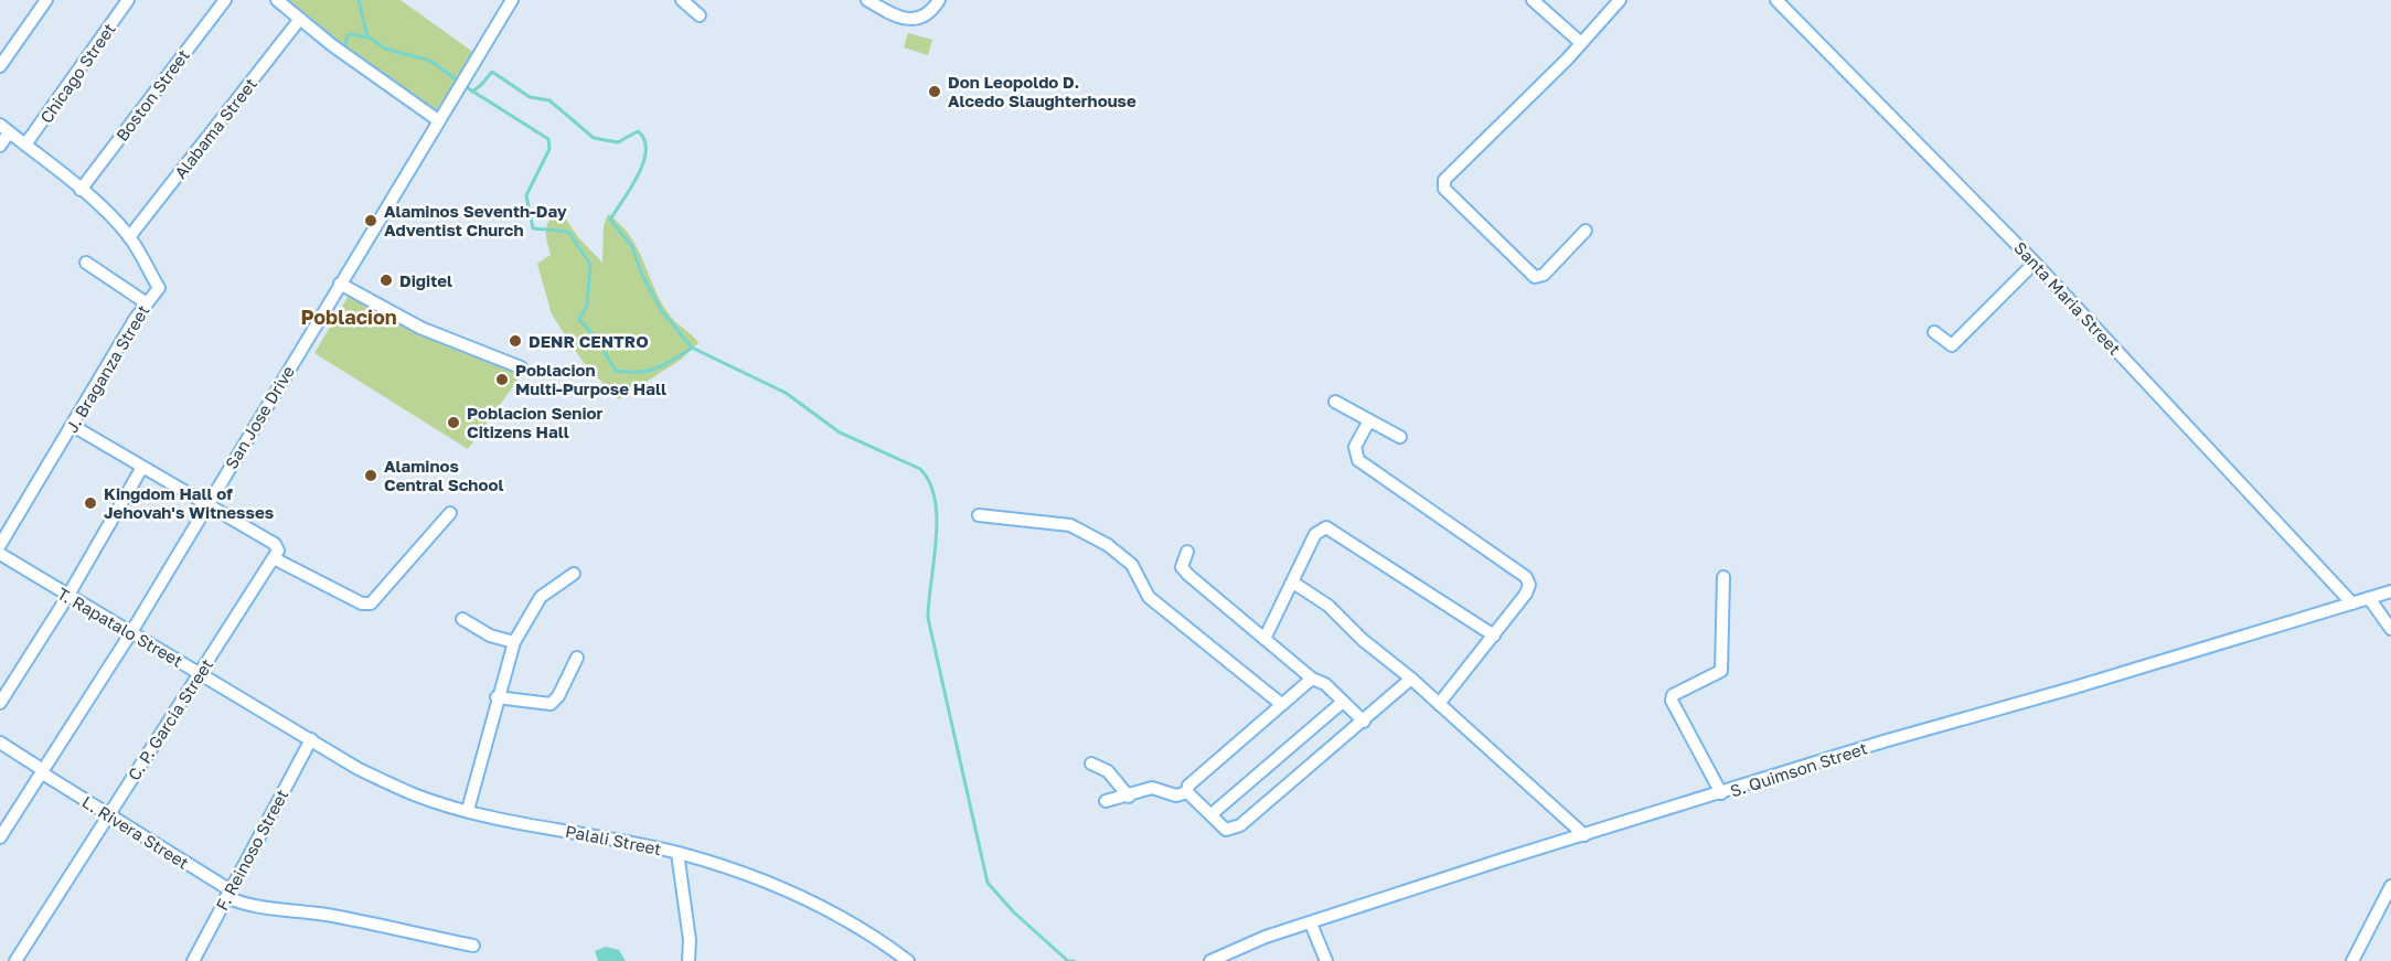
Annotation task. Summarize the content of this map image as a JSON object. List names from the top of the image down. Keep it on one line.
{"streets":{"street":["Chicago Street","Boston Street","Alabama Street","Santa Maria Street","J. Braganza Street","San Jose Drive","T. Rapatalo Street","C. P. Garcia Street","S. Quimson Street","L. Rivera Street","Palali Street","F. Reinoso Street"]},"crossings":[["Chicago Street","J. Braganza Street"],["Boston Street","J. Braganza Street"],["Alabama Street","J. Braganza Street"],["Santa Maria Street","S. Quimson Street"],["San Jose Drive","T. Rapatalo Street"],["San Jose Drive","L. Rivera Street"],["T. Rapatalo Street","C. P. Garcia Street"],["T. Rapatalo Street","Palali Street"],["T. Rapatalo Street","F. Reinoso Street"],["C. P. Garcia Street","L. Rivera Street"],["L. Rivera Street","F. Reinoso Street"],["Palali Street","F. Reinoso Street"]],"districts":["Poblacion"],"places":["Don Leopoldo D. Alcedo Slaughterhouse","Alaminos Seventh-Day Adventist Church","Digitel","DENR CENTRO","Poblacion Multi-Purpose Hall","Poblacion Senior Citizens Hall","Alaminos Central School","Kingdom Hall of Jehovah's Witnesses"]}
